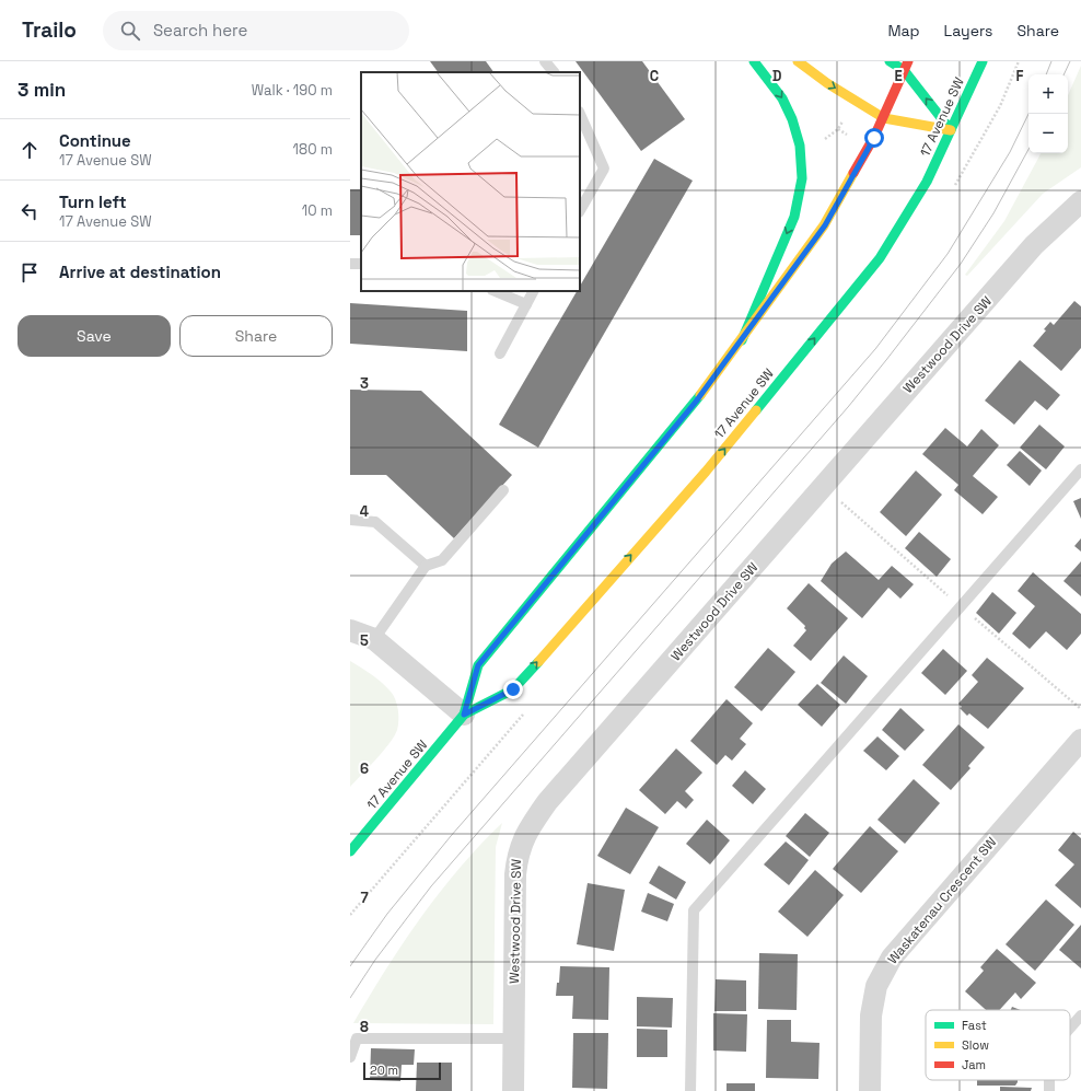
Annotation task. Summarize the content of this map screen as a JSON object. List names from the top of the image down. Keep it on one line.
{"streets":{"main road":["17 Avenue SW"],"street":["Westwood Drive SW","Waskatenau Crescent SW"]},"legend":["Fast","Slow","Jam"],"scale_bar":"20 m","page":{"header":"Trailo","search":"Search here","nav":["Map","Layers","Share"],"heading":["3 min","Walk · 190 m"],"map_buttons":["+","−"],"list":[["Continue","17 Avenue SW","180 m"],["Turn left","17 Avenue SW","10 m"],"Arrive at destination"],"buttons":["Save","Share"],"scale":"20 m"},"grid":{"columns":["C","D","E","F"],"rows":["3","4","5","6","7","8"]}}
